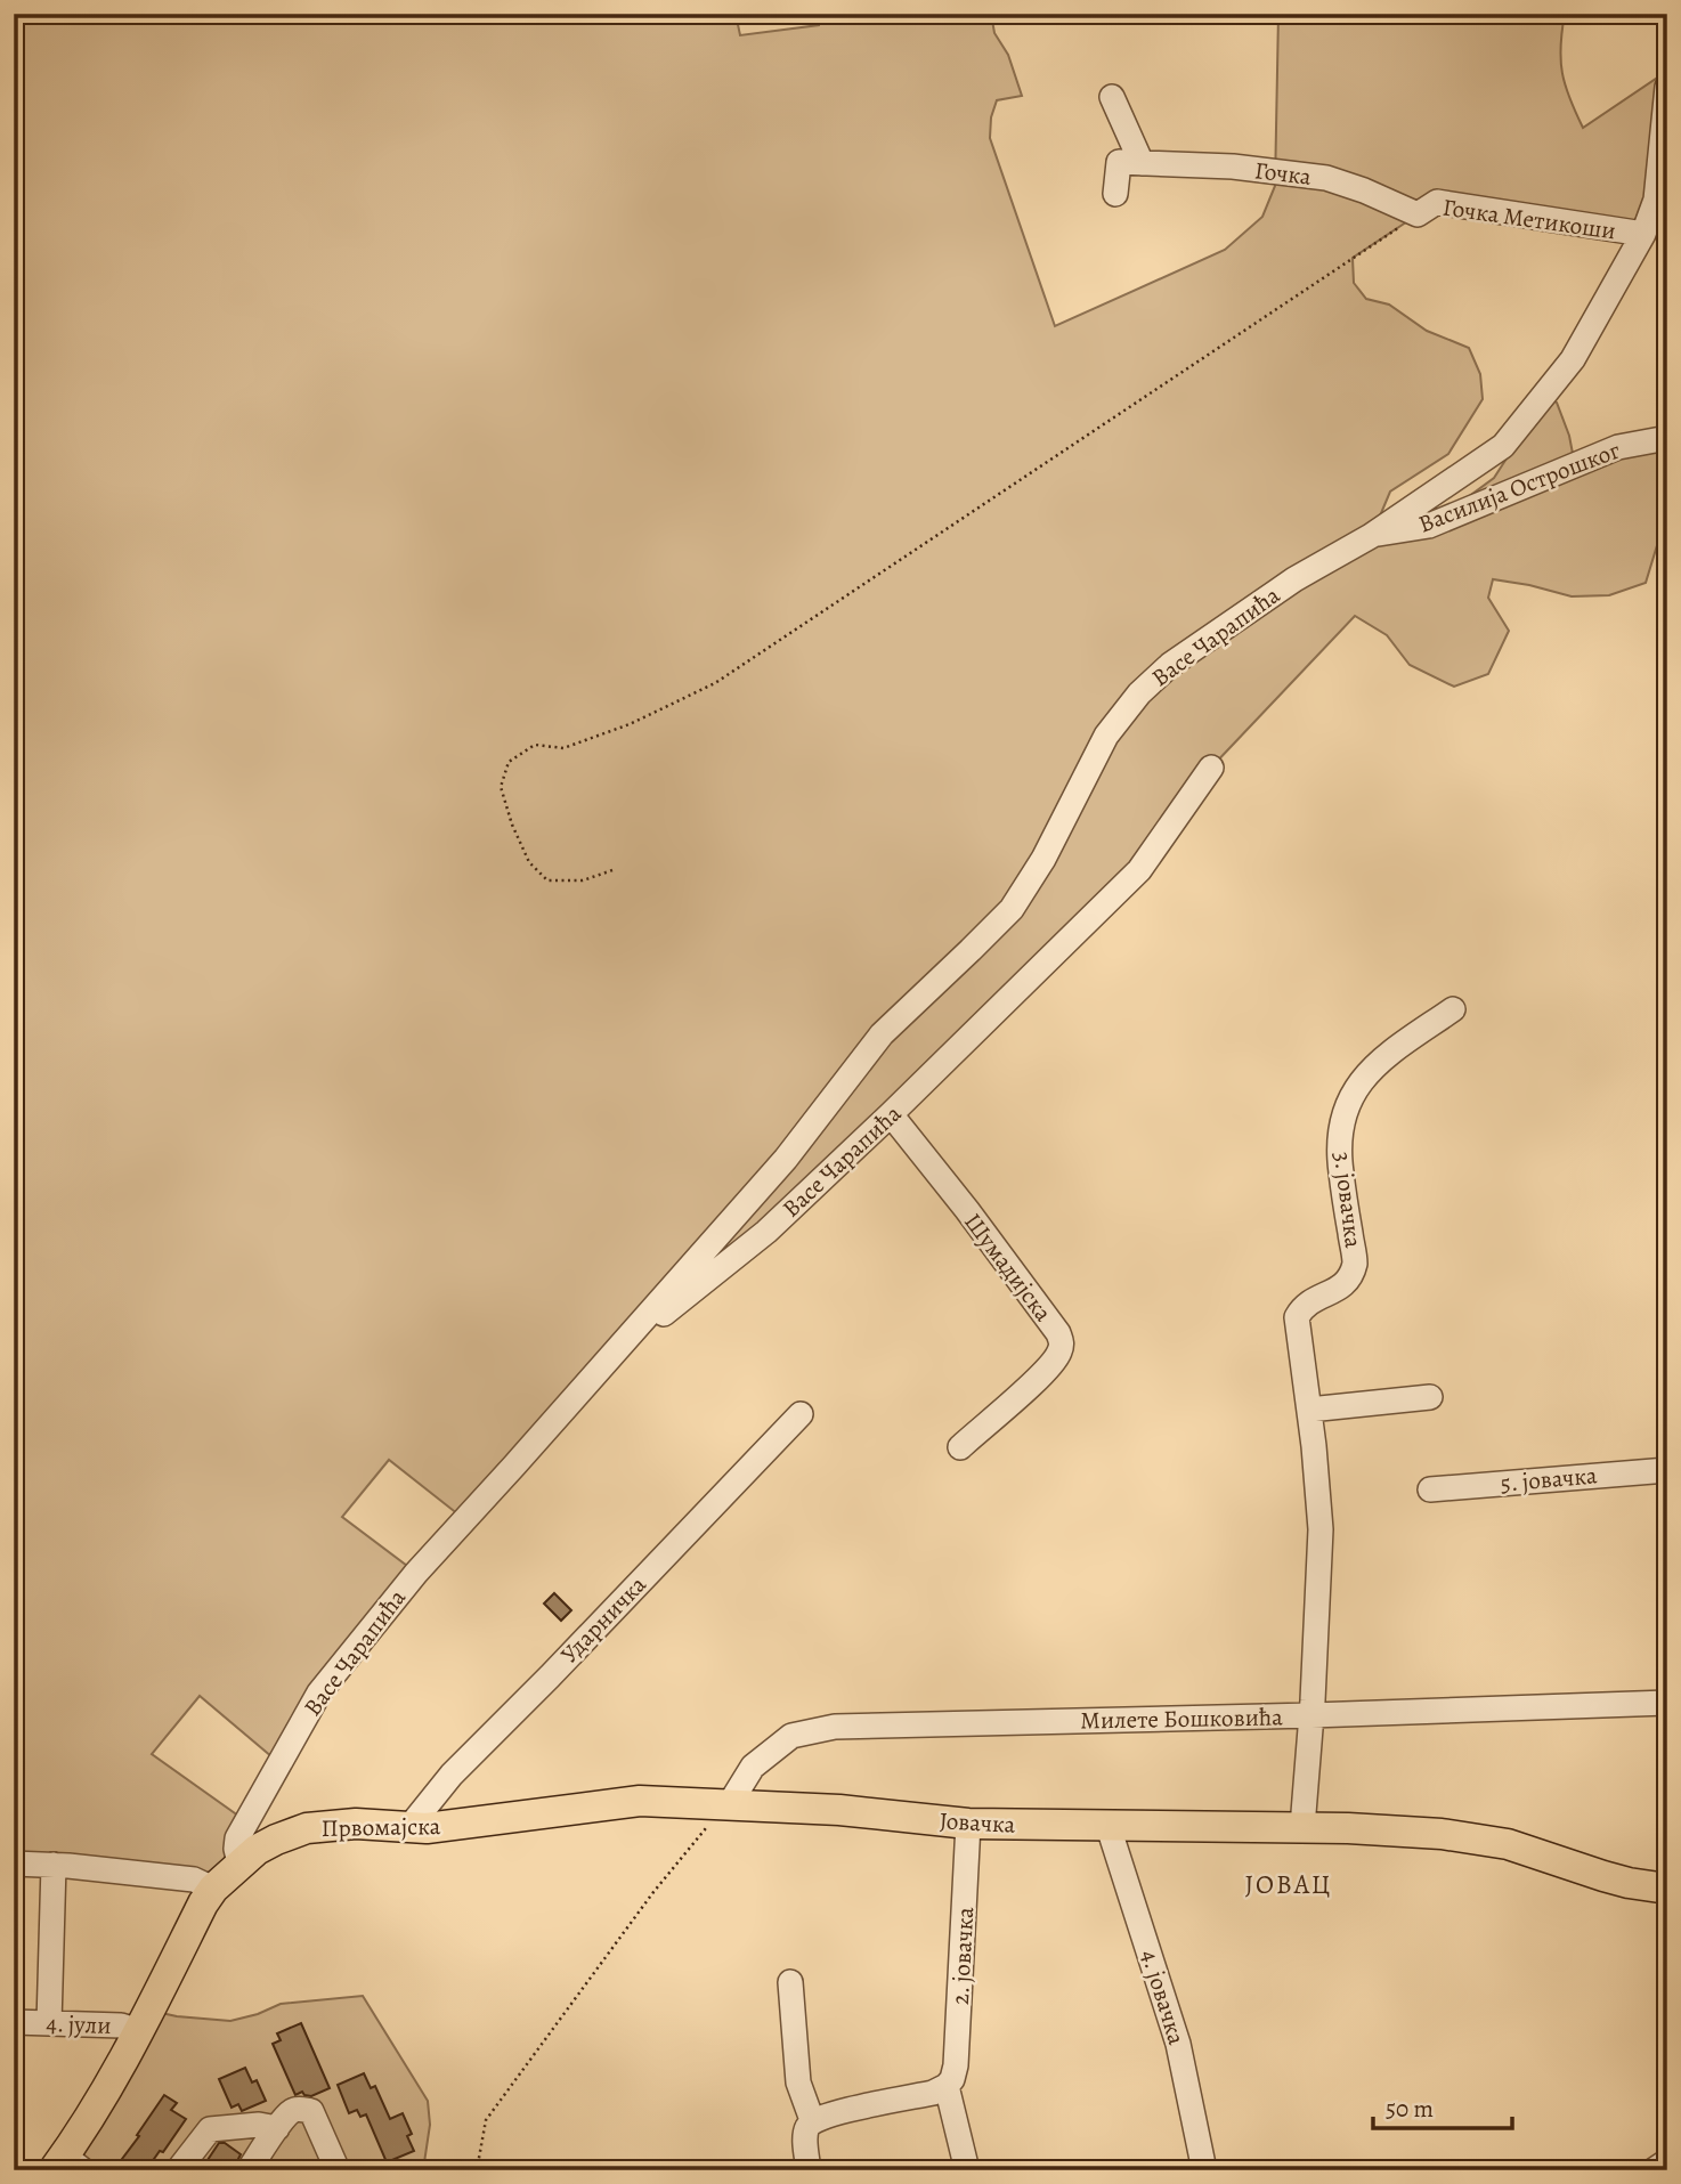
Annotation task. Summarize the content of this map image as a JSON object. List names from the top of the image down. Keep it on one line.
{"streets":{"main road":["Јовачка","Првомајска"],"street":["Гочка","Гочка Метикоши","Василија Острошког","Васе Чарапића","3. јовачка","Шумадијска","5. јовачка","Ударничка","Милете Бошковића","2. јовачка","4. јовачка","4. јули"]},"crossings":[["Гочка","Гочка Метикоши"],["Гочка Метикоши","Васе Чарапића"],["Василија Острошког","Васе Чарапића"],["Васе Чарапића","Шумадијска"],["Васе Чарапића","Првомајска"],["3. јовачка","Милете Бошковића"],["3. јовачка","Јовачка"],["Ударничка","Првомајска"],["Милете Бошковића","Јовачка"],["Милете Бошковића","Првомајска"],["Јовачка","Првомајска"],["Јовачка","2. јовачка"],["Јовачка","4. јовачка"],["Првомајска","4. јули"]],"districts":["ЈОВАЦ"],"scale_bar":"50 m"}
